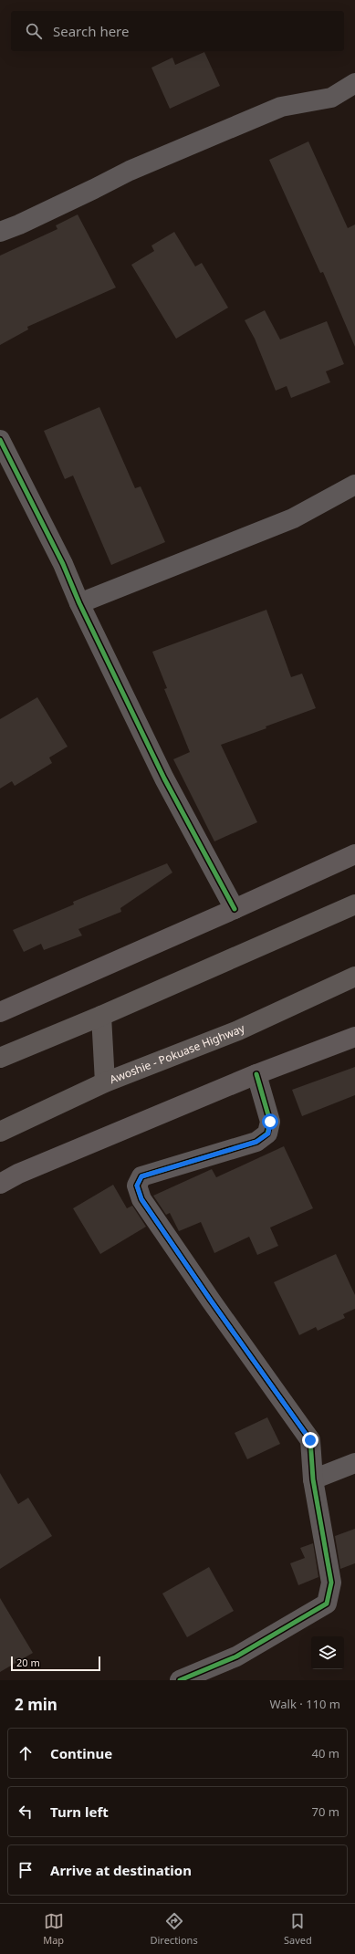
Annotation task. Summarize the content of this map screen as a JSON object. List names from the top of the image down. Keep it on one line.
{"streets":{"main road":["Awoshie - Pokuase Highway"]},"scale_bar":"20 m","page":{"search":"Search here","scale":"20 m","heading":["2 min","Walk · 110 m"],"list":[["Continue","40 m"],["Turn left","70 m"],"Arrive at destination"],"nav":["Map","Directions","Saved"]}}
